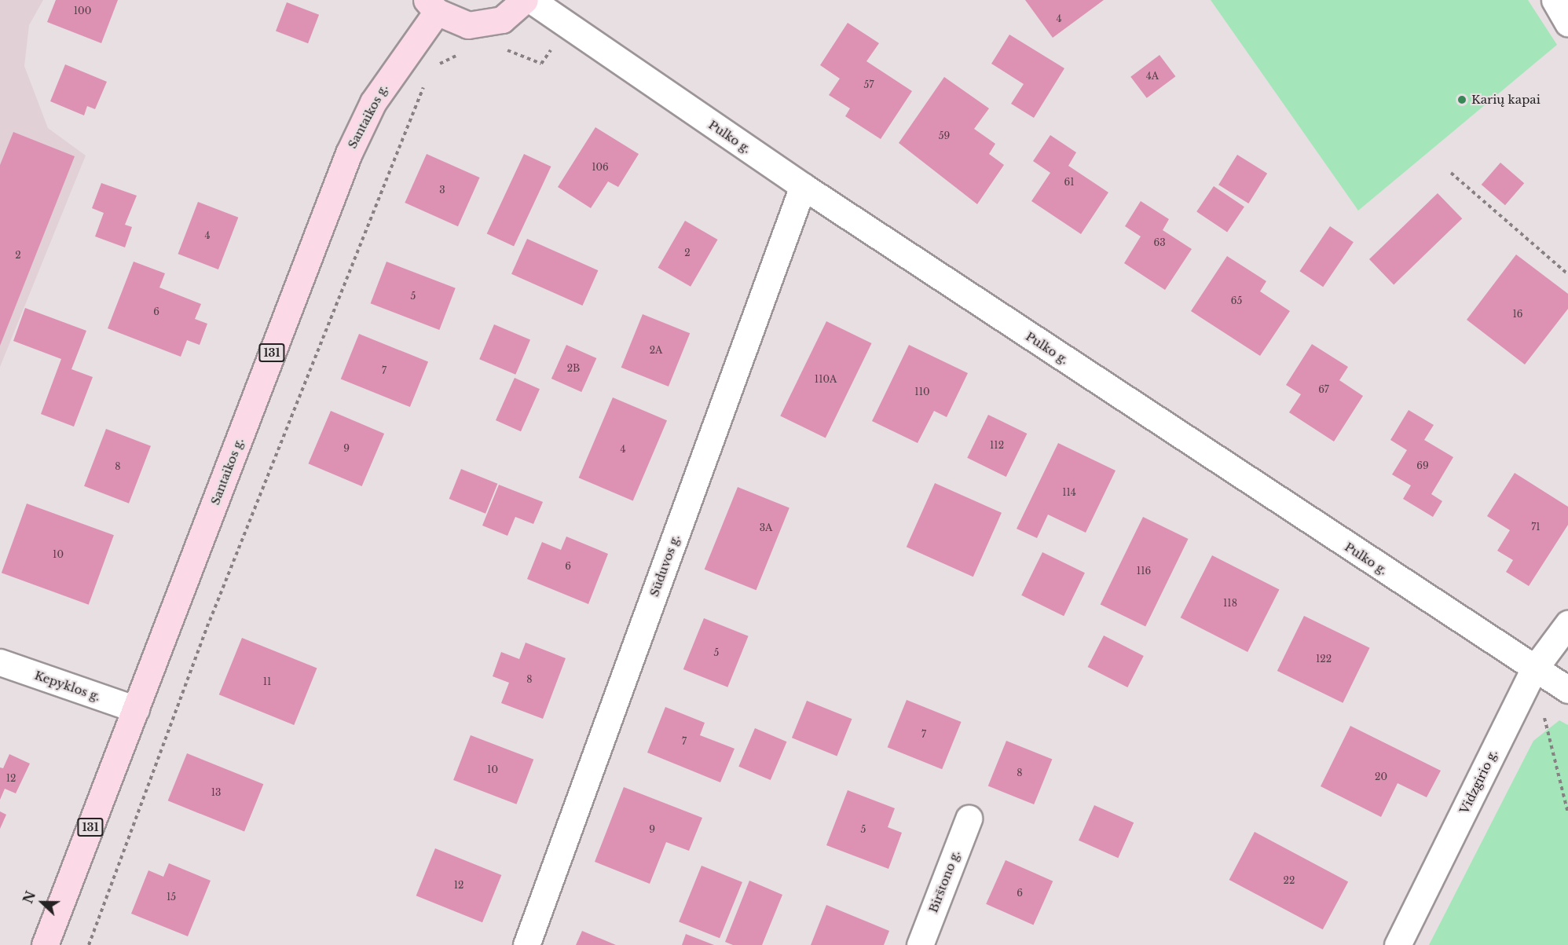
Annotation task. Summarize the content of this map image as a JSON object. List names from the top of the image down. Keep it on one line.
{"streets":{"main road":["Santaikos g.","131"],"street":["Pulko g.","Sūduvos g.","Kepyklos g.","Vidzgirio g.","Birštono g."]},"crossings":[["Santaikos g.","Kepyklos g."],["Pulko g.","Sūduvos g."],["Pulko g.","Vidzgirio g."]],"places":["Karių kapai"],"house_numbers":["100","4","4A","57","59","106","61","3","4","63","2","2","5","65","6","16","2A","2B","7","110A","67","110","112","9","4","69","8","114","71","3A","10","6","116","118","5","122","8","11","7","7","10","8","20","12","13","9","5","22","12","6","15"],"north":"left"}
